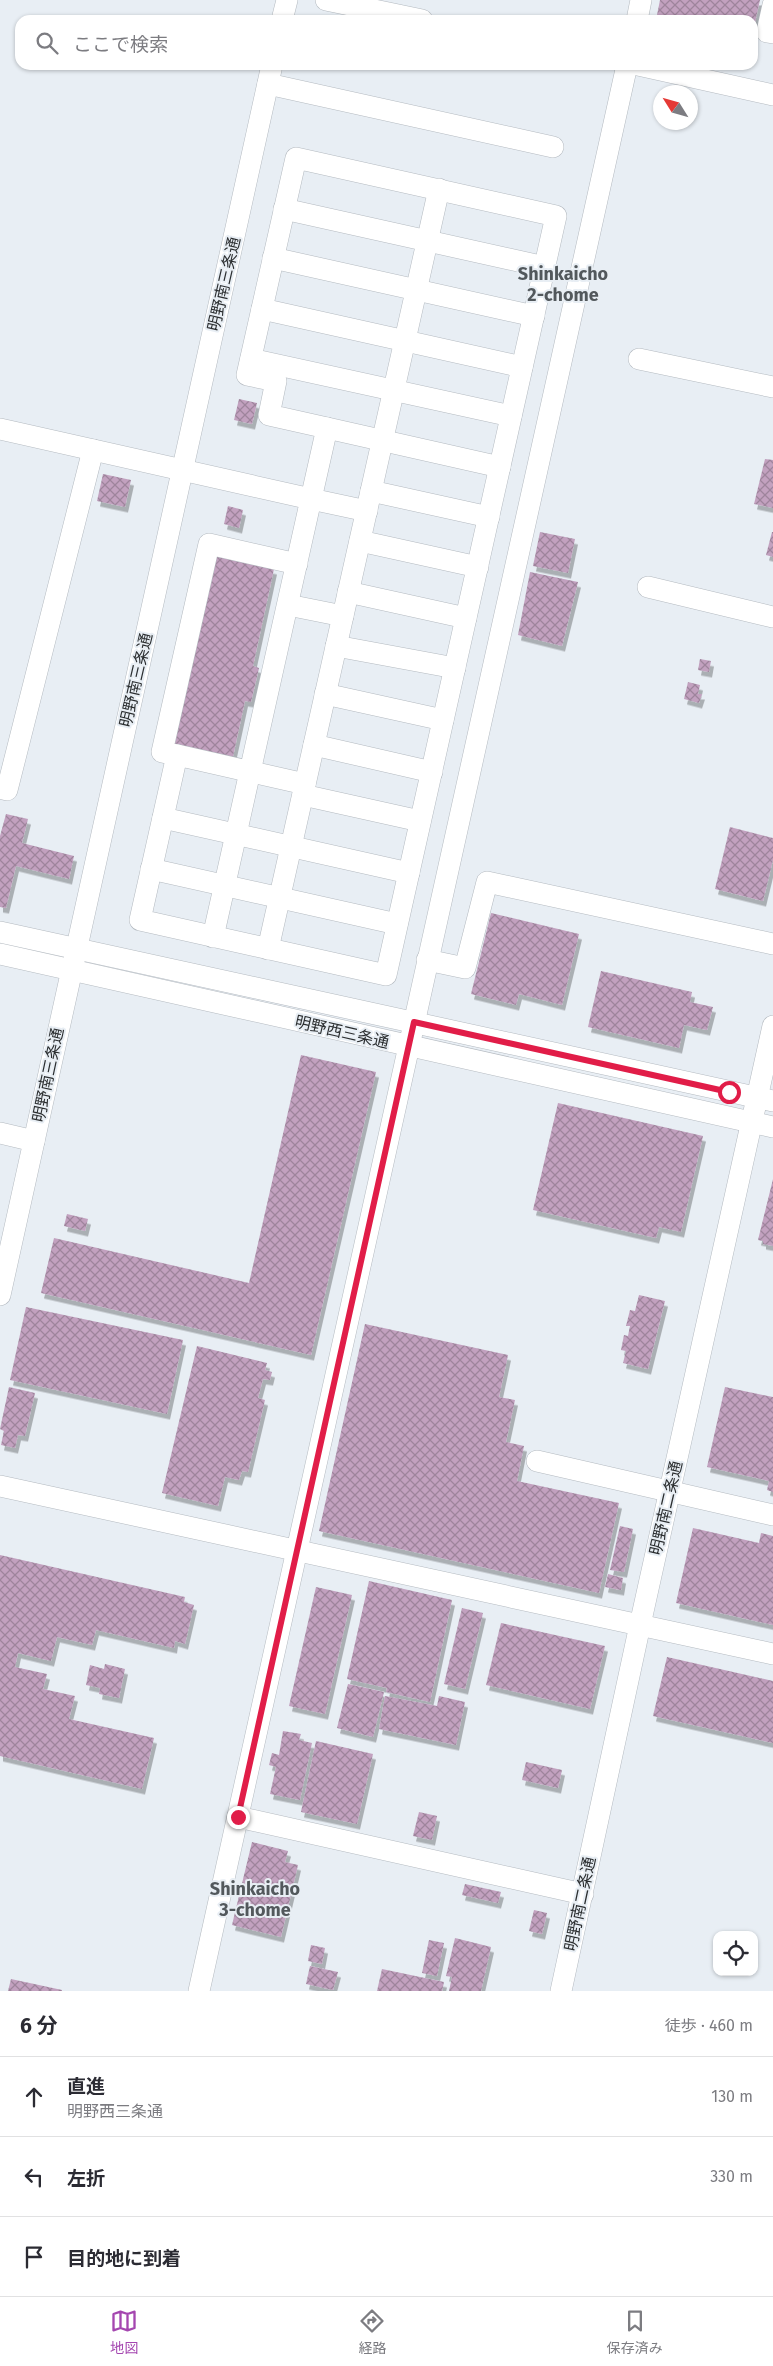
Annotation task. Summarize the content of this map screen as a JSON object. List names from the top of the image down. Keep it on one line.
{"streets":{"street":["明野南三条通","明野西三条通","明野南二条通"]},"crossings":[["明野南三条通","明野西三条通"],["明野西三条通","明野南二条通"]],"districts":["Shinkaicho 2-chome","Shinkaicho 3-chome"],"north":"top left","page":{"search":"ここで検索","heading":["6 分","徒歩 · 460 m"],"list":[["直進","明野西三条通","130 m"],["左折","330 m"],"目的地に到着"],"nav":["地図","経路","保存済み"]}}
